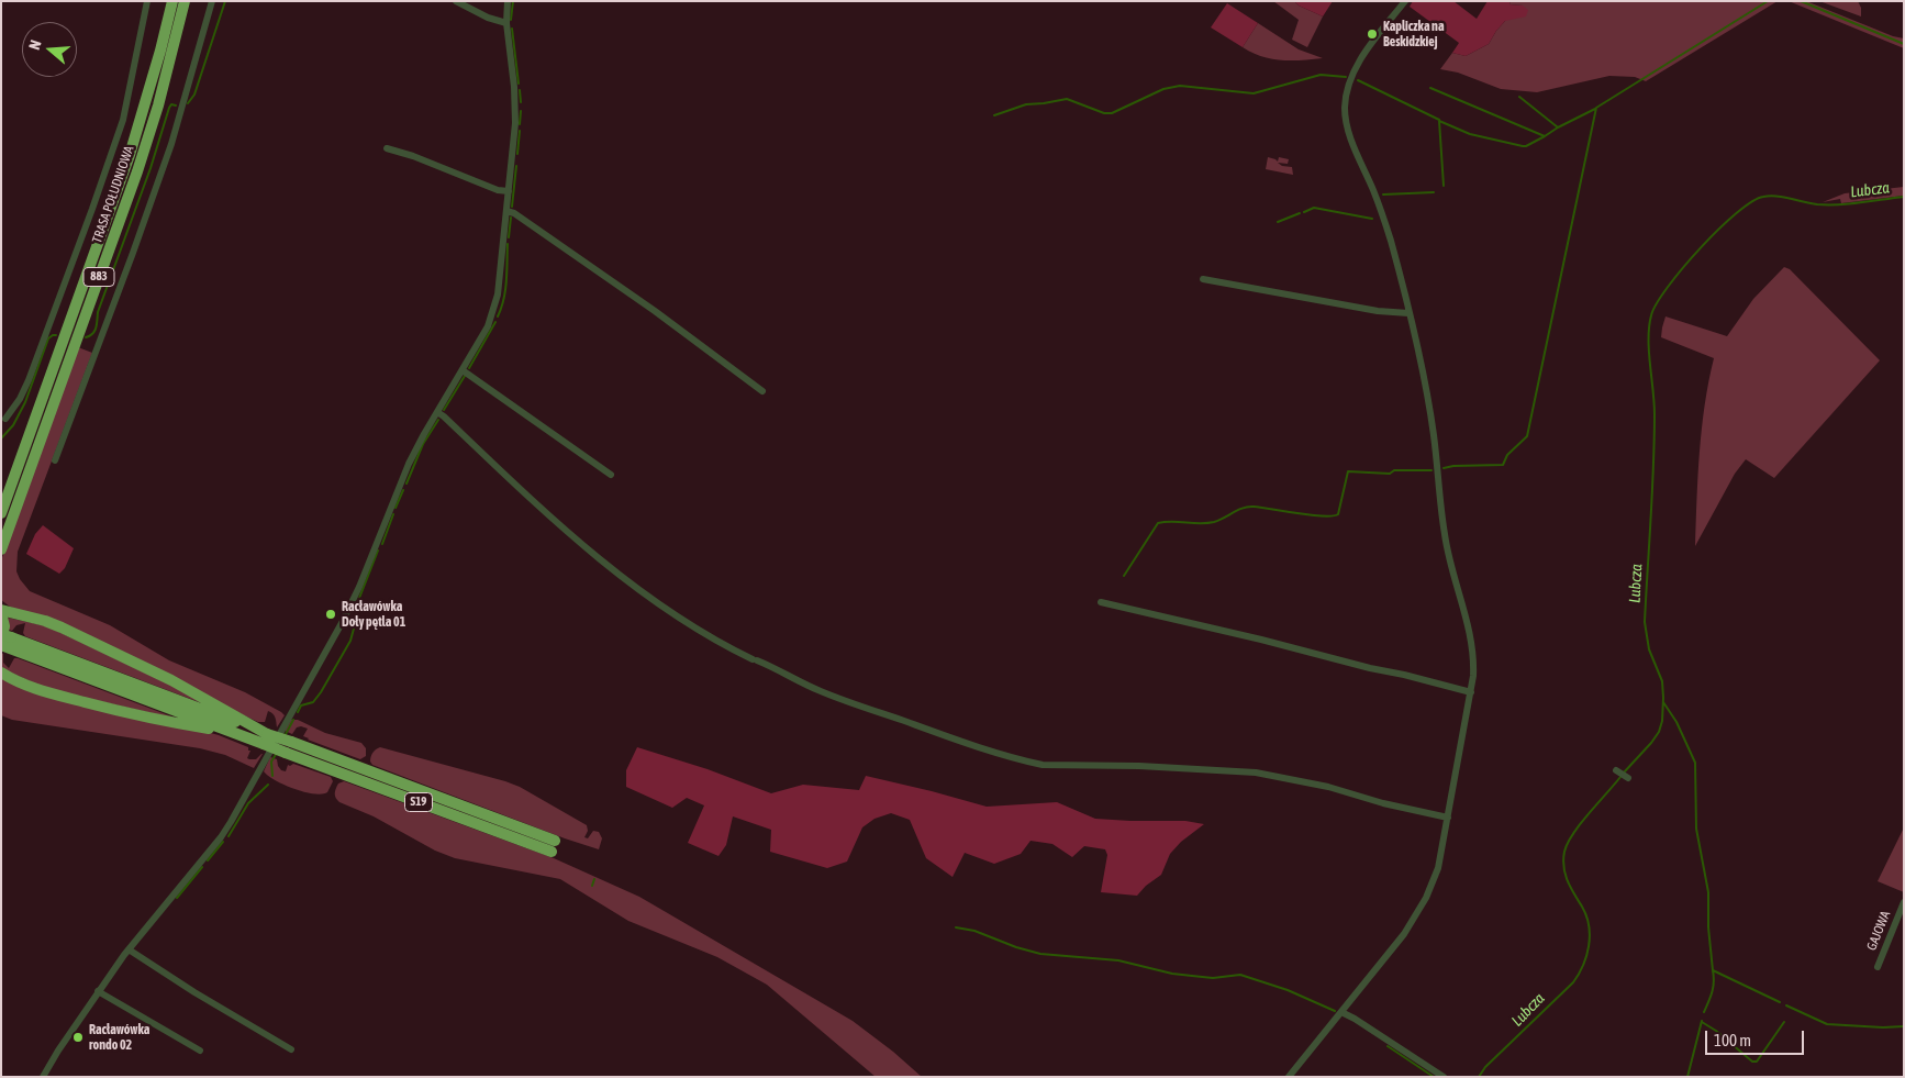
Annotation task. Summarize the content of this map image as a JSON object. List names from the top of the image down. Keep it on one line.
{"streets":{"highway":["TRASA POŁUDNIOWA","883","S19"],"street":["GAJOWA"]},"water":["Lubcza"],"places":["Kapliczka na Beskidzkiej","Racławówka Doły pętla 01","Racławówka rondo 02"],"scale_bar":"100 m","north":"left"}
